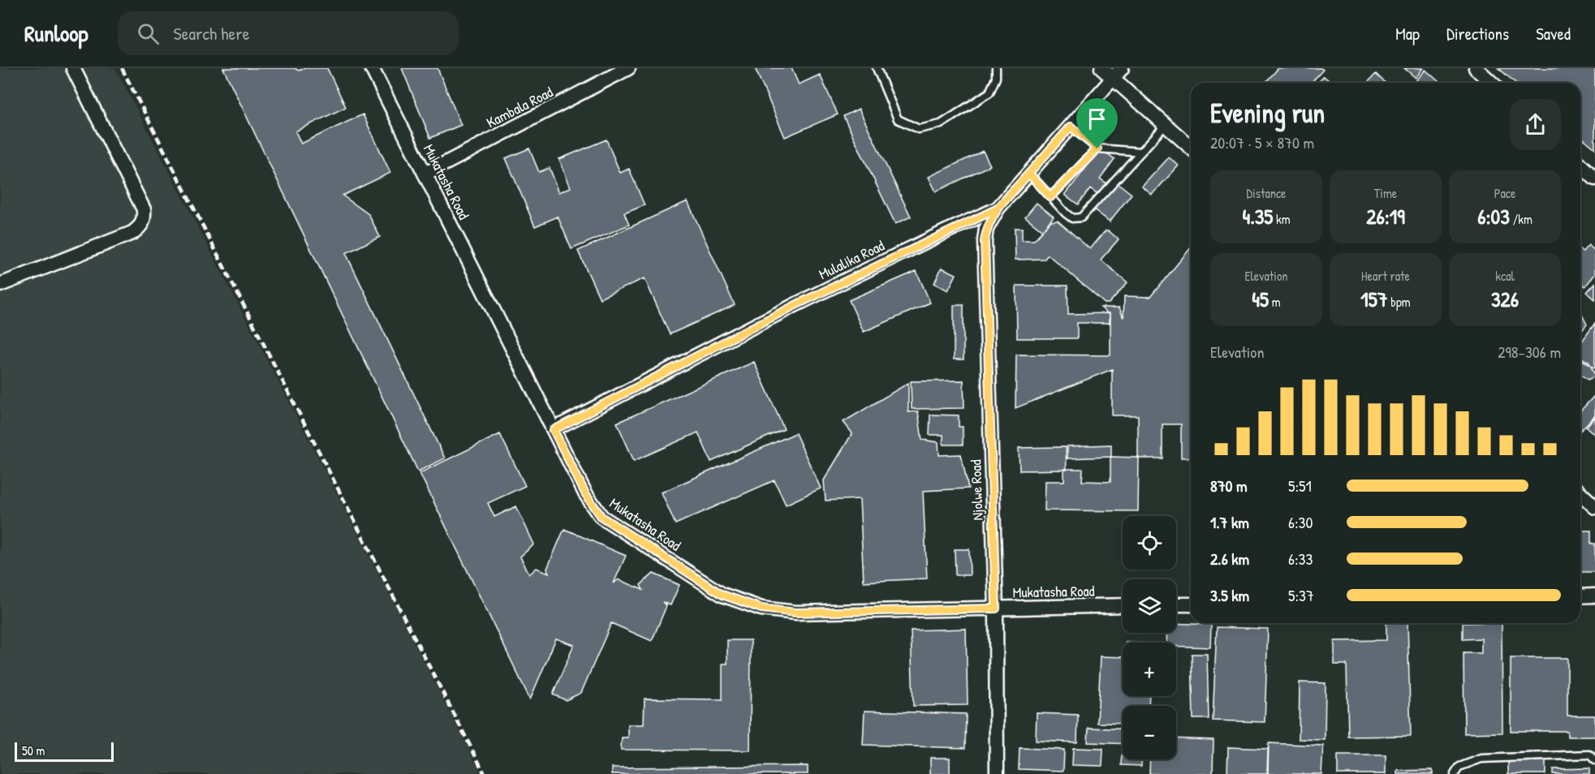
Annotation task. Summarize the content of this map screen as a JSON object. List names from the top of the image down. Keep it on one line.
{"streets":{"street":["Kambala Road","Mukatasha Road","Mulalika Road","Njolwe Road"]},"crossings":[["Kambala Road","Mukatasha Road"],["Mukatasha Road","Mulalika Road"],["Mukatasha Road","Njolwe Road"],["Mulalika Road","Njolwe Road"]],"scale_bar":"50 m","page":{"header":"Runloop","search":"Search here","nav":["Map","Directions","Saved"],"heading":["Evening run","20:07 · 5 × 870 m"],"stats":[["Distance","4.35 km"],["Time","26:19"],["Pace","6:03 /km"],["Elevation","45 m"],["Heart rate","157 bpm"],["kcal","326"]],"chart":["Elevation","298–306 m"],"list":[{"name":"870 m","note":"5:51"},{"name":"1.7 km","note":"6:30"},{"name":"2.6 km","note":"6:33"},{"name":"3.5 km","note":"5:37"}],"map_buttons":["+","−"],"scale":"50 m"}}
